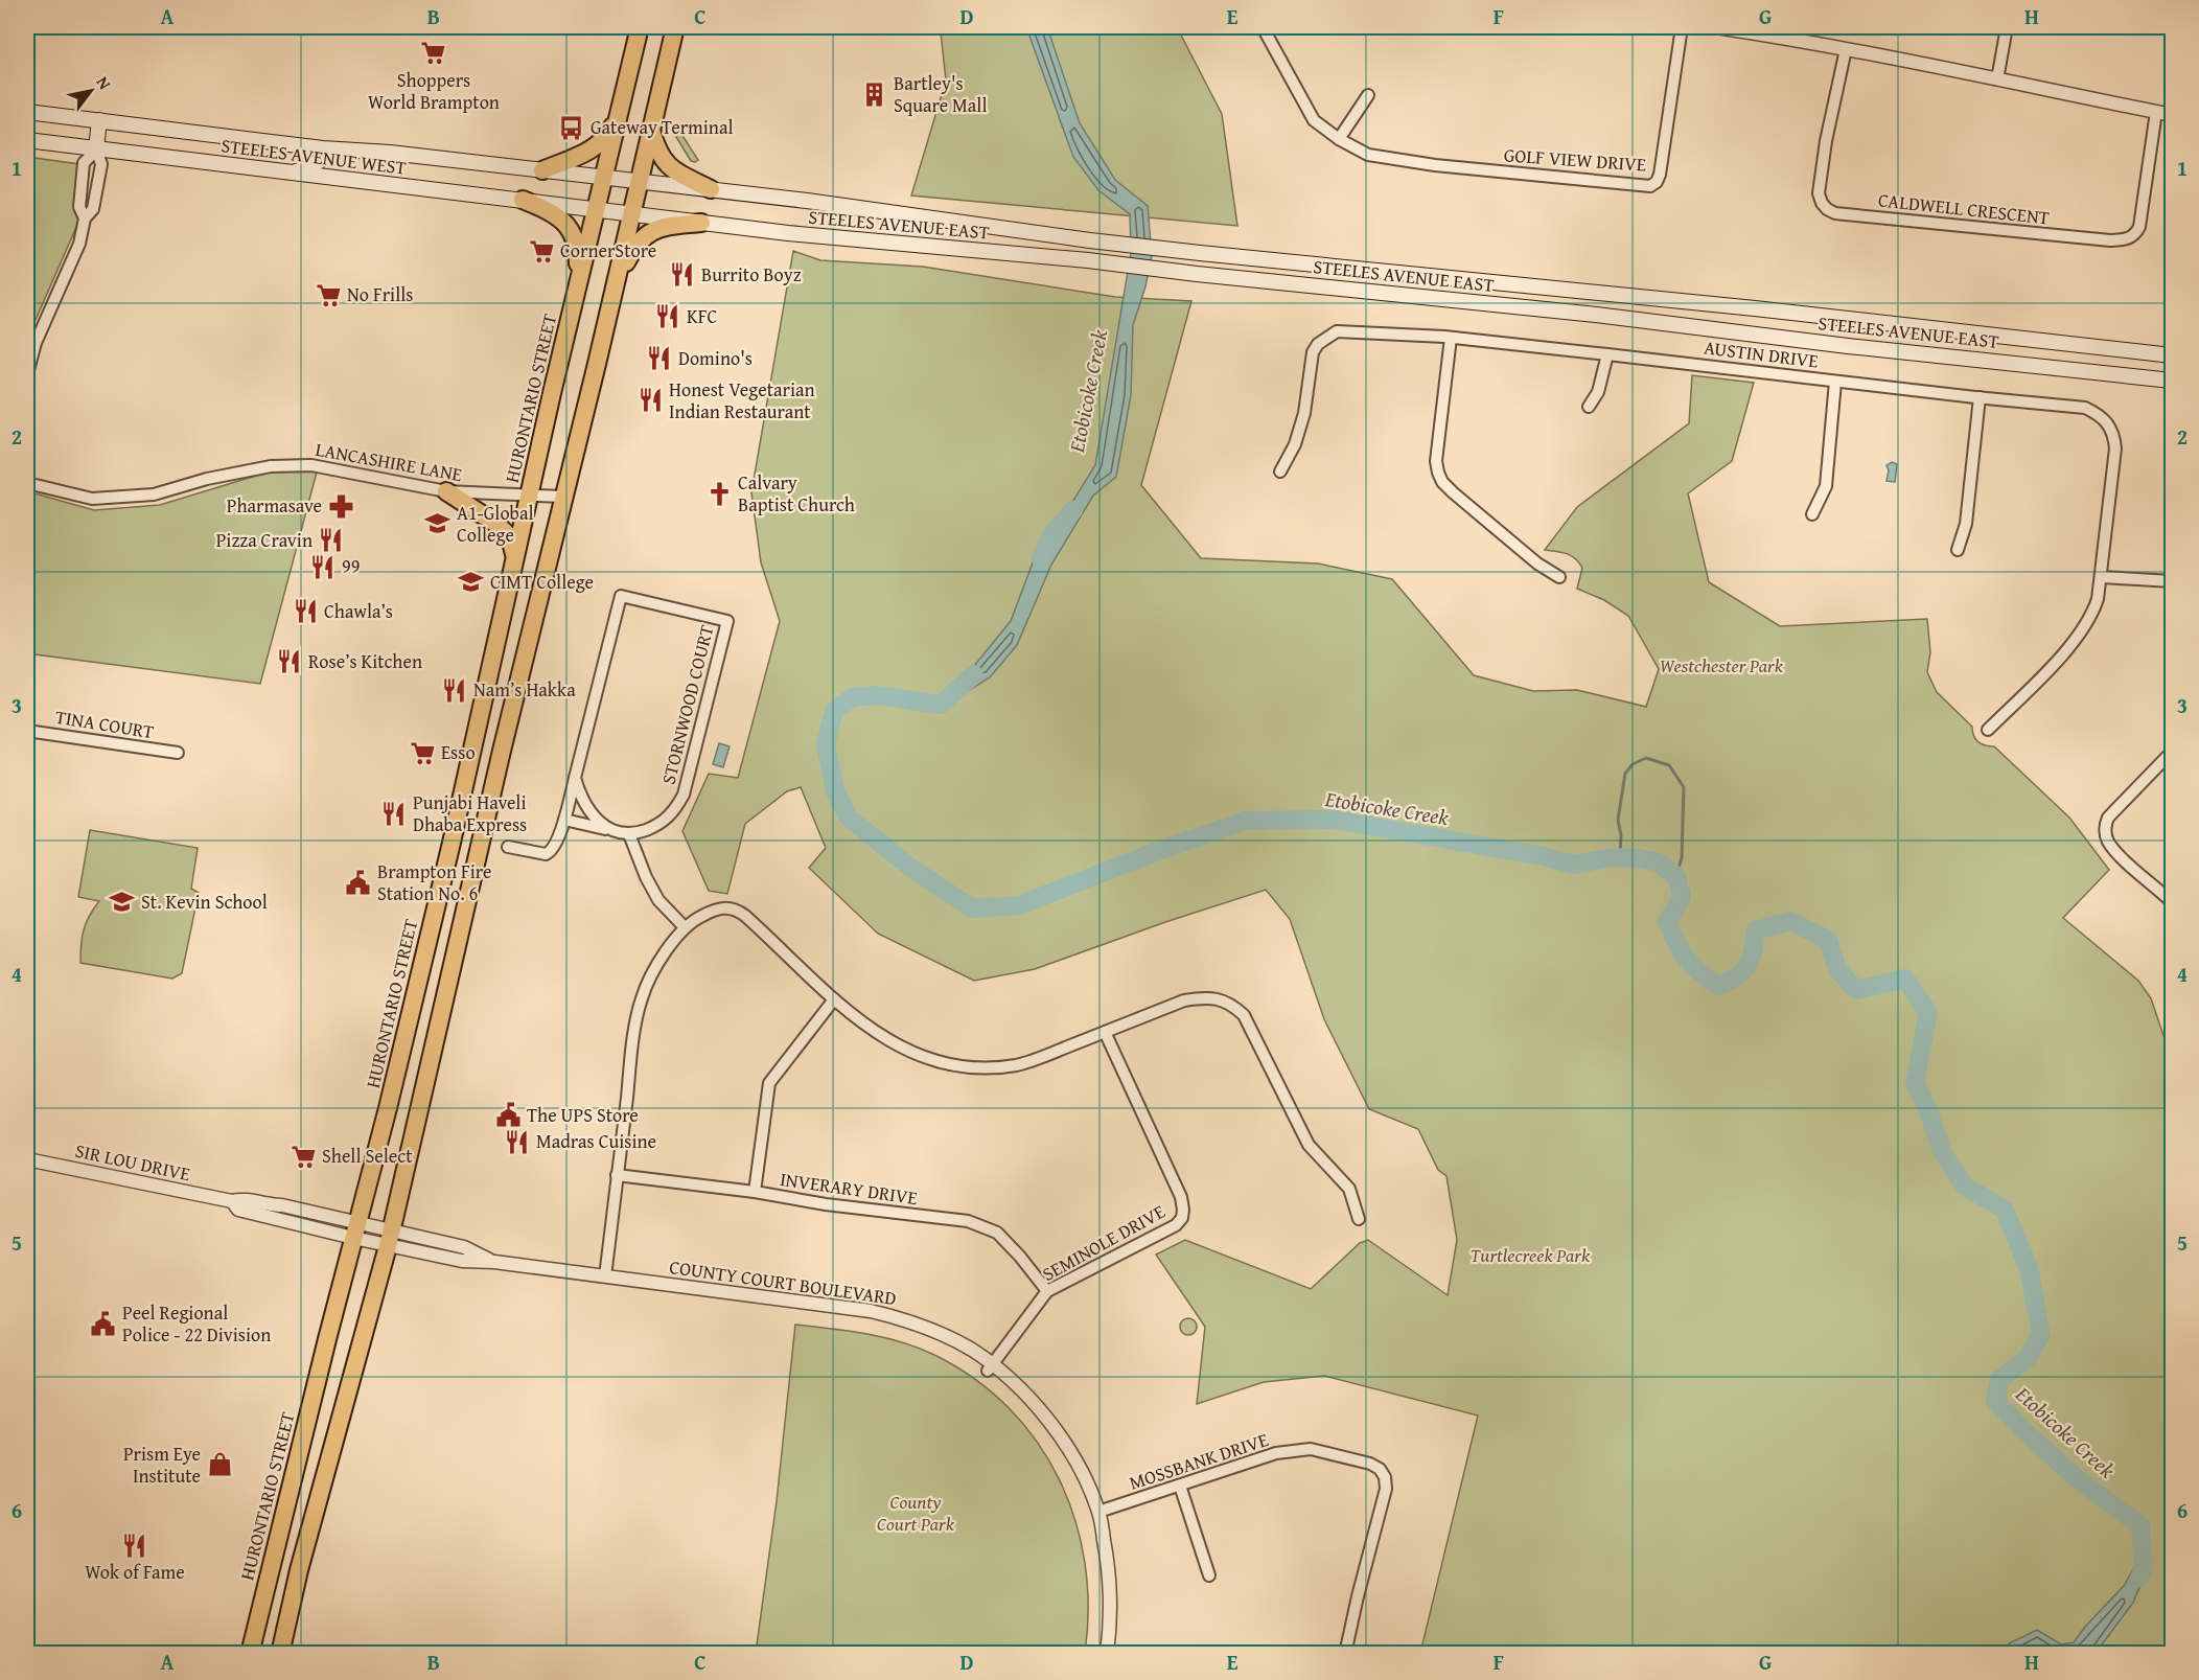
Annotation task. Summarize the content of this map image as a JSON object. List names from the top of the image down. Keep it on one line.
{"streets":{"main road":["STEELES AVENUE WEST","STEELES AVENUE EAST","HURONTARIO STREET"],"street":["GOLF VIEW DRIVE","CALDWELL CRESCENT","AUSTIN DRIVE","LANCASHIRE LANE","STORNWOOD COURT","TINA COURT","SIR LOU DRIVE","INVERARY DRIVE","SEMINOLE DRIVE","COUNTY COURT BOULEVARD","MOSSBANK DRIVE"]},"crossings":[["STEELES AVENUE WEST","STEELES AVENUE EAST"],["STEELES AVENUE WEST","HURONTARIO STREET"],["HURONTARIO STREET","LANCASHIRE LANE"],["HURONTARIO STREET","SIR LOU DRIVE"],["SIR LOU DRIVE","COUNTY COURT BOULEVARD"],["INVERARY DRIVE","SEMINOLE DRIVE"],["SEMINOLE DRIVE","COUNTY COURT BOULEVARD"],["COUNTY COURT BOULEVARD","MOSSBANK DRIVE"]],"water":["Etobicoke Creek"],"parks":["Westchester Park","Turtlecreek Park","County Court Park"],"places":{"supermarket":["Shoppers World Brampton","CornerStore","No Frills","Esso","Shell Select"],"building":["Bartley's Square Mall"],"bus stop":["Gateway Terminal"],"restaurant":["Burrito Boyz","KFC","Domino's","Honest Vegetarian Indian Restaurant","Pizza Cravin","99","Chawla’s","Rose’s Kitchen","Nam’s Hakka","Punjabi Haveli Dhaba Express","Madras Cuisine","Wok of Fame"],"church":["Calvary Baptist Church"],"pharmacy":["Pharmasave"],"school or university":["A1-Global College","CIMT College","St. Kevin School"],"public building":["Brampton Fire Station No. 6","The UPS Store","Peel Regional Police - 22 Division"],"shop":["Prism Eye Institute"]},"north":"top right","grid":{"columns":["A","B","C","D","E","F","G","H"],"rows":["1","2","3","4","5","6"]}}
